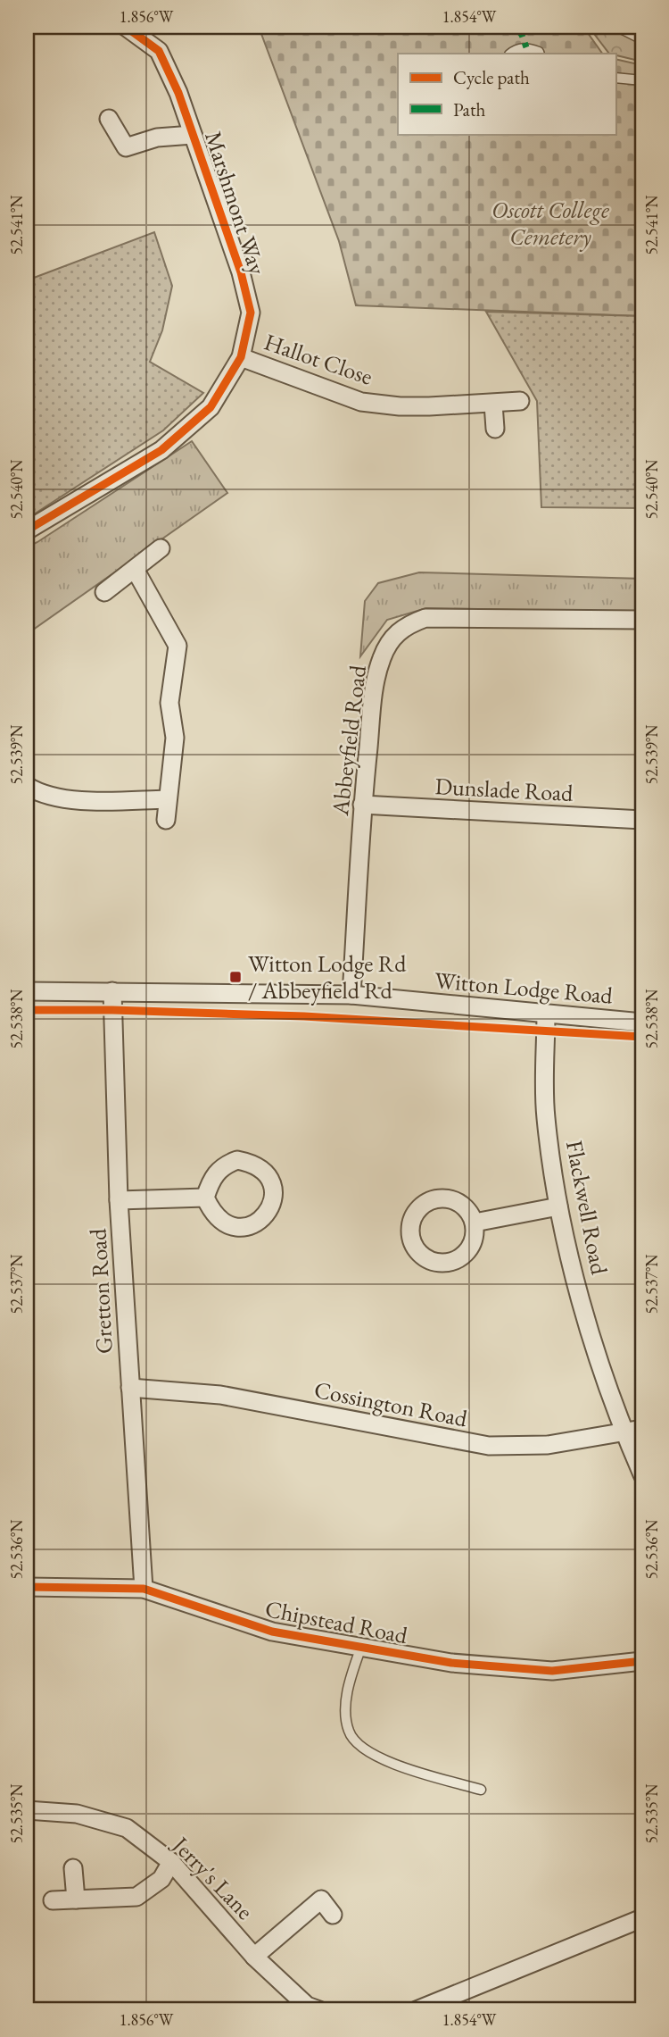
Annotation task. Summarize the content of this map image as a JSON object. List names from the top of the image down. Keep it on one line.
{"streets":{"street":["Marshmont Way","Hallot Close","Abbeyfield Road","Dunslade Road","Witton Lodge Road","Flackwell Road","Gretton Road","Cossington Road","Chipstead Road","Jerry's Lane"]},"crossings":[["Marshmont Way","Hallot Close"],["Abbeyfield Road","Dunslade Road"],["Abbeyfield Road","Witton Lodge Road"],["Witton Lodge Road","Flackwell Road"],["Witton Lodge Road","Gretton Road"],["Flackwell Road","Cossington Road"],["Gretton Road","Cossington Road"],["Gretton Road","Chipstead Road"]],"parks":["Oscott College Cemetery"],"places":{"transit":["Witton Lodge Rd / Abbeyfield Rd"]},"legend":["Cycle path","Path"],"coordinates":["1.856°W","1.854°W","52.541°N","52.540°N","52.539°N","52.538°N","52.537°N","52.536°N","52.535°N"]}
